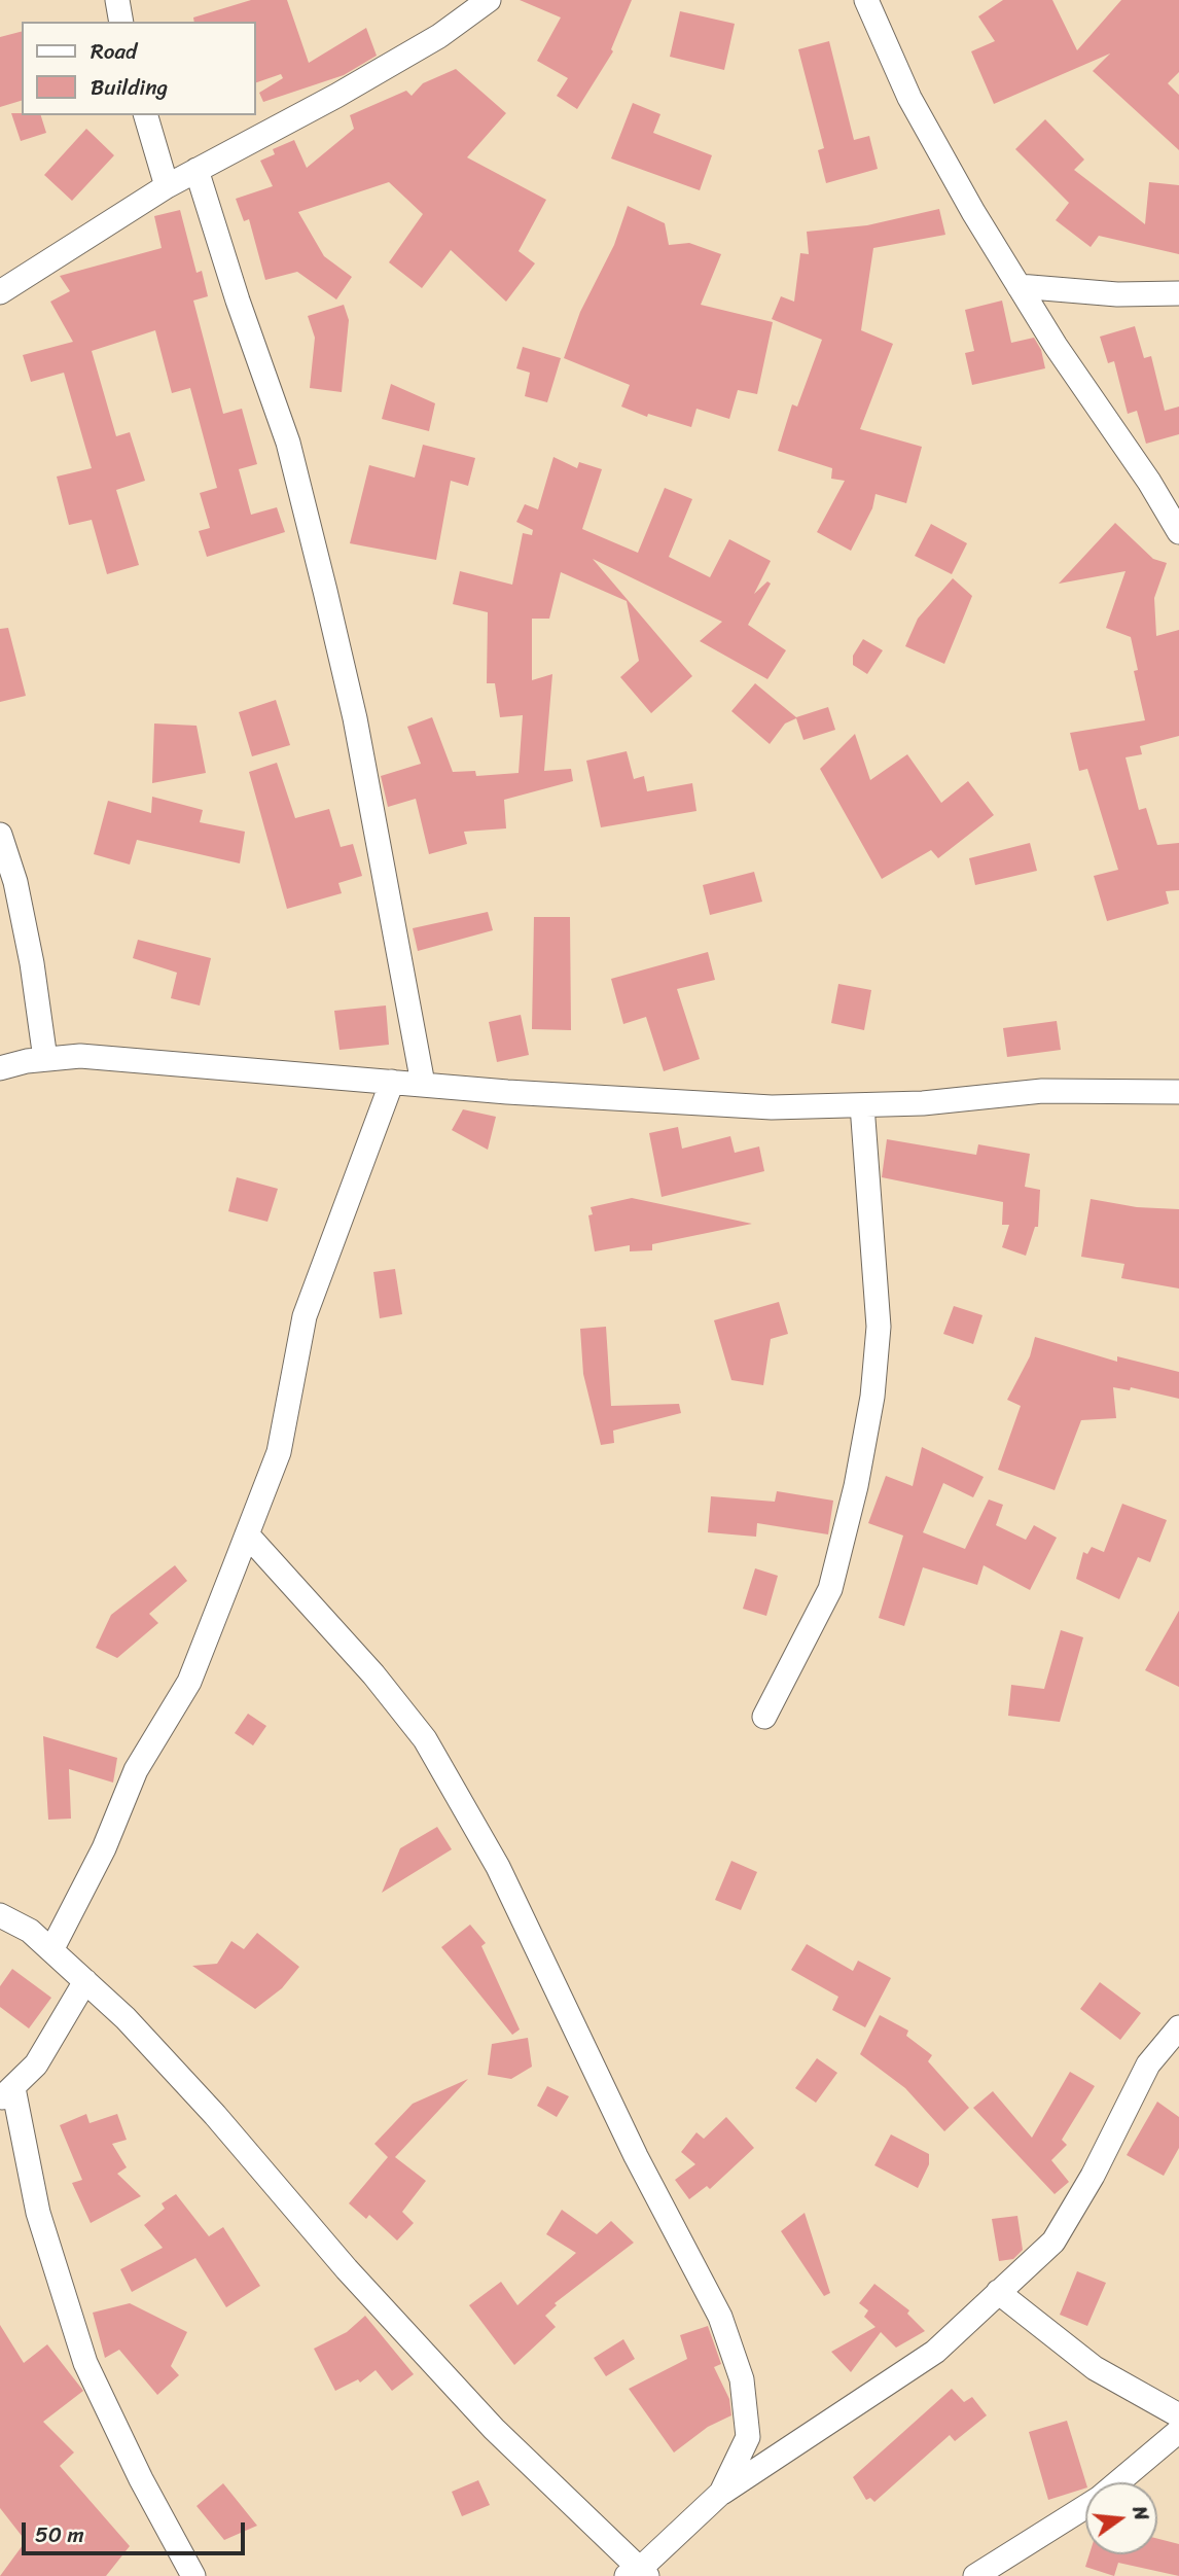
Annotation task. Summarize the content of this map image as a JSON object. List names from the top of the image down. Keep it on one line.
{"legend":["Road","Building"],"scale_bar":"50 m","north":"right"}
